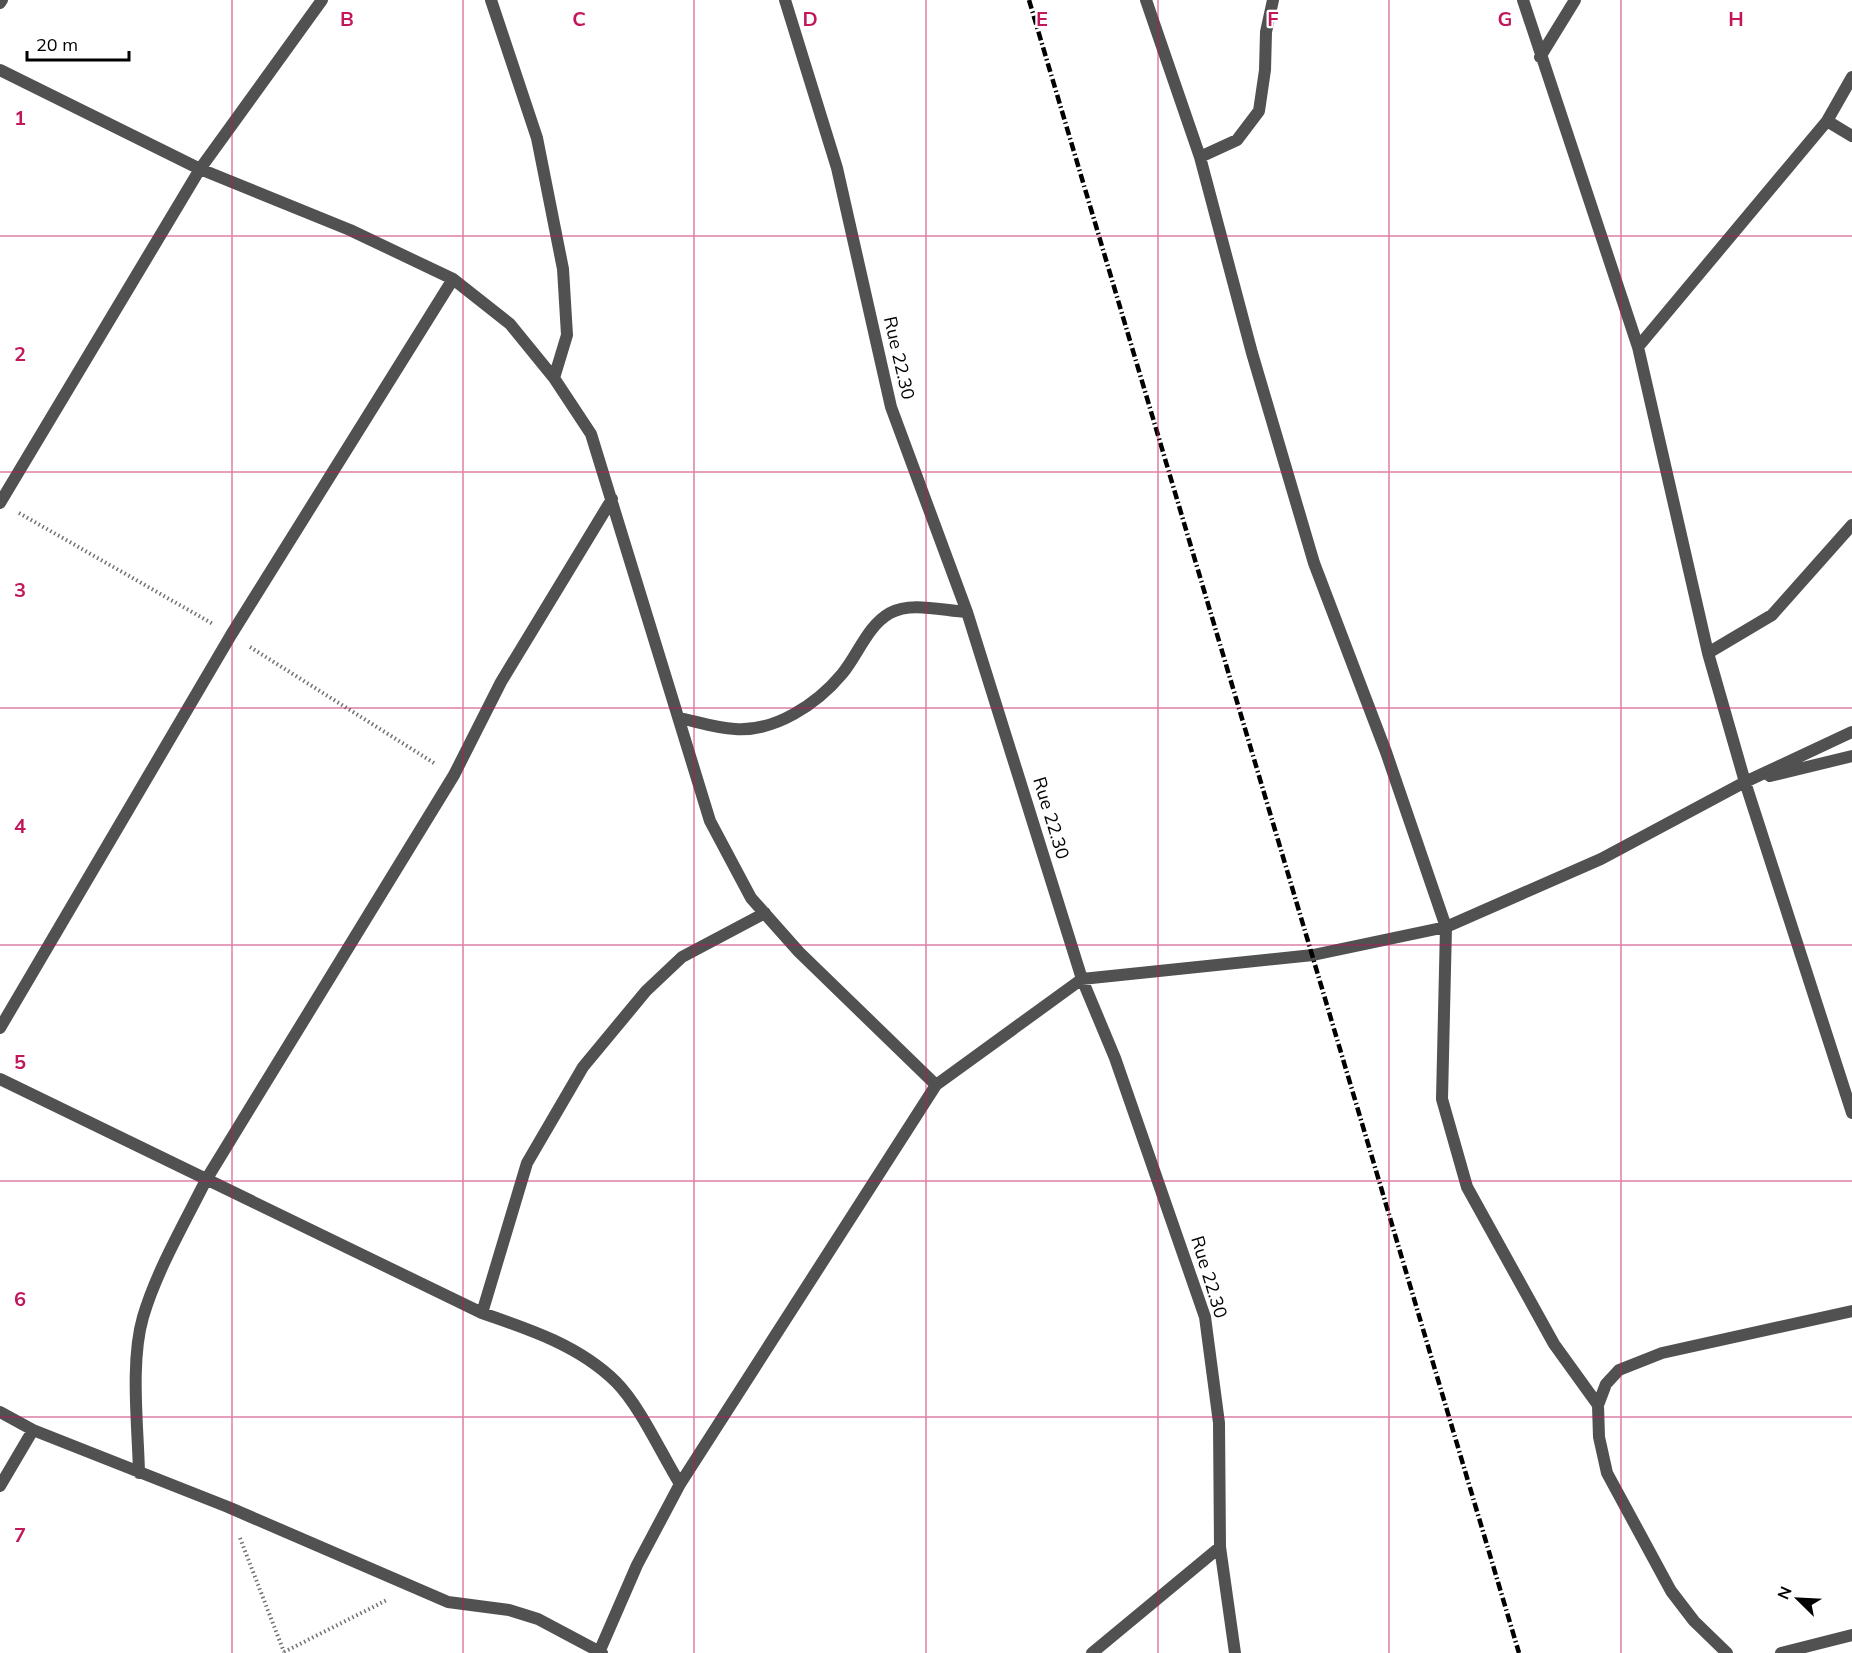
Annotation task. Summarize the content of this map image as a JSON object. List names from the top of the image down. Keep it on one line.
{"streets":{"street":["Rue 22.30"]},"scale_bar":"20 m","north":"top left","grid":{"columns":["B","C","D","E","F","G","H"],"rows":["1","2","3","4","5","6","7"]}}
